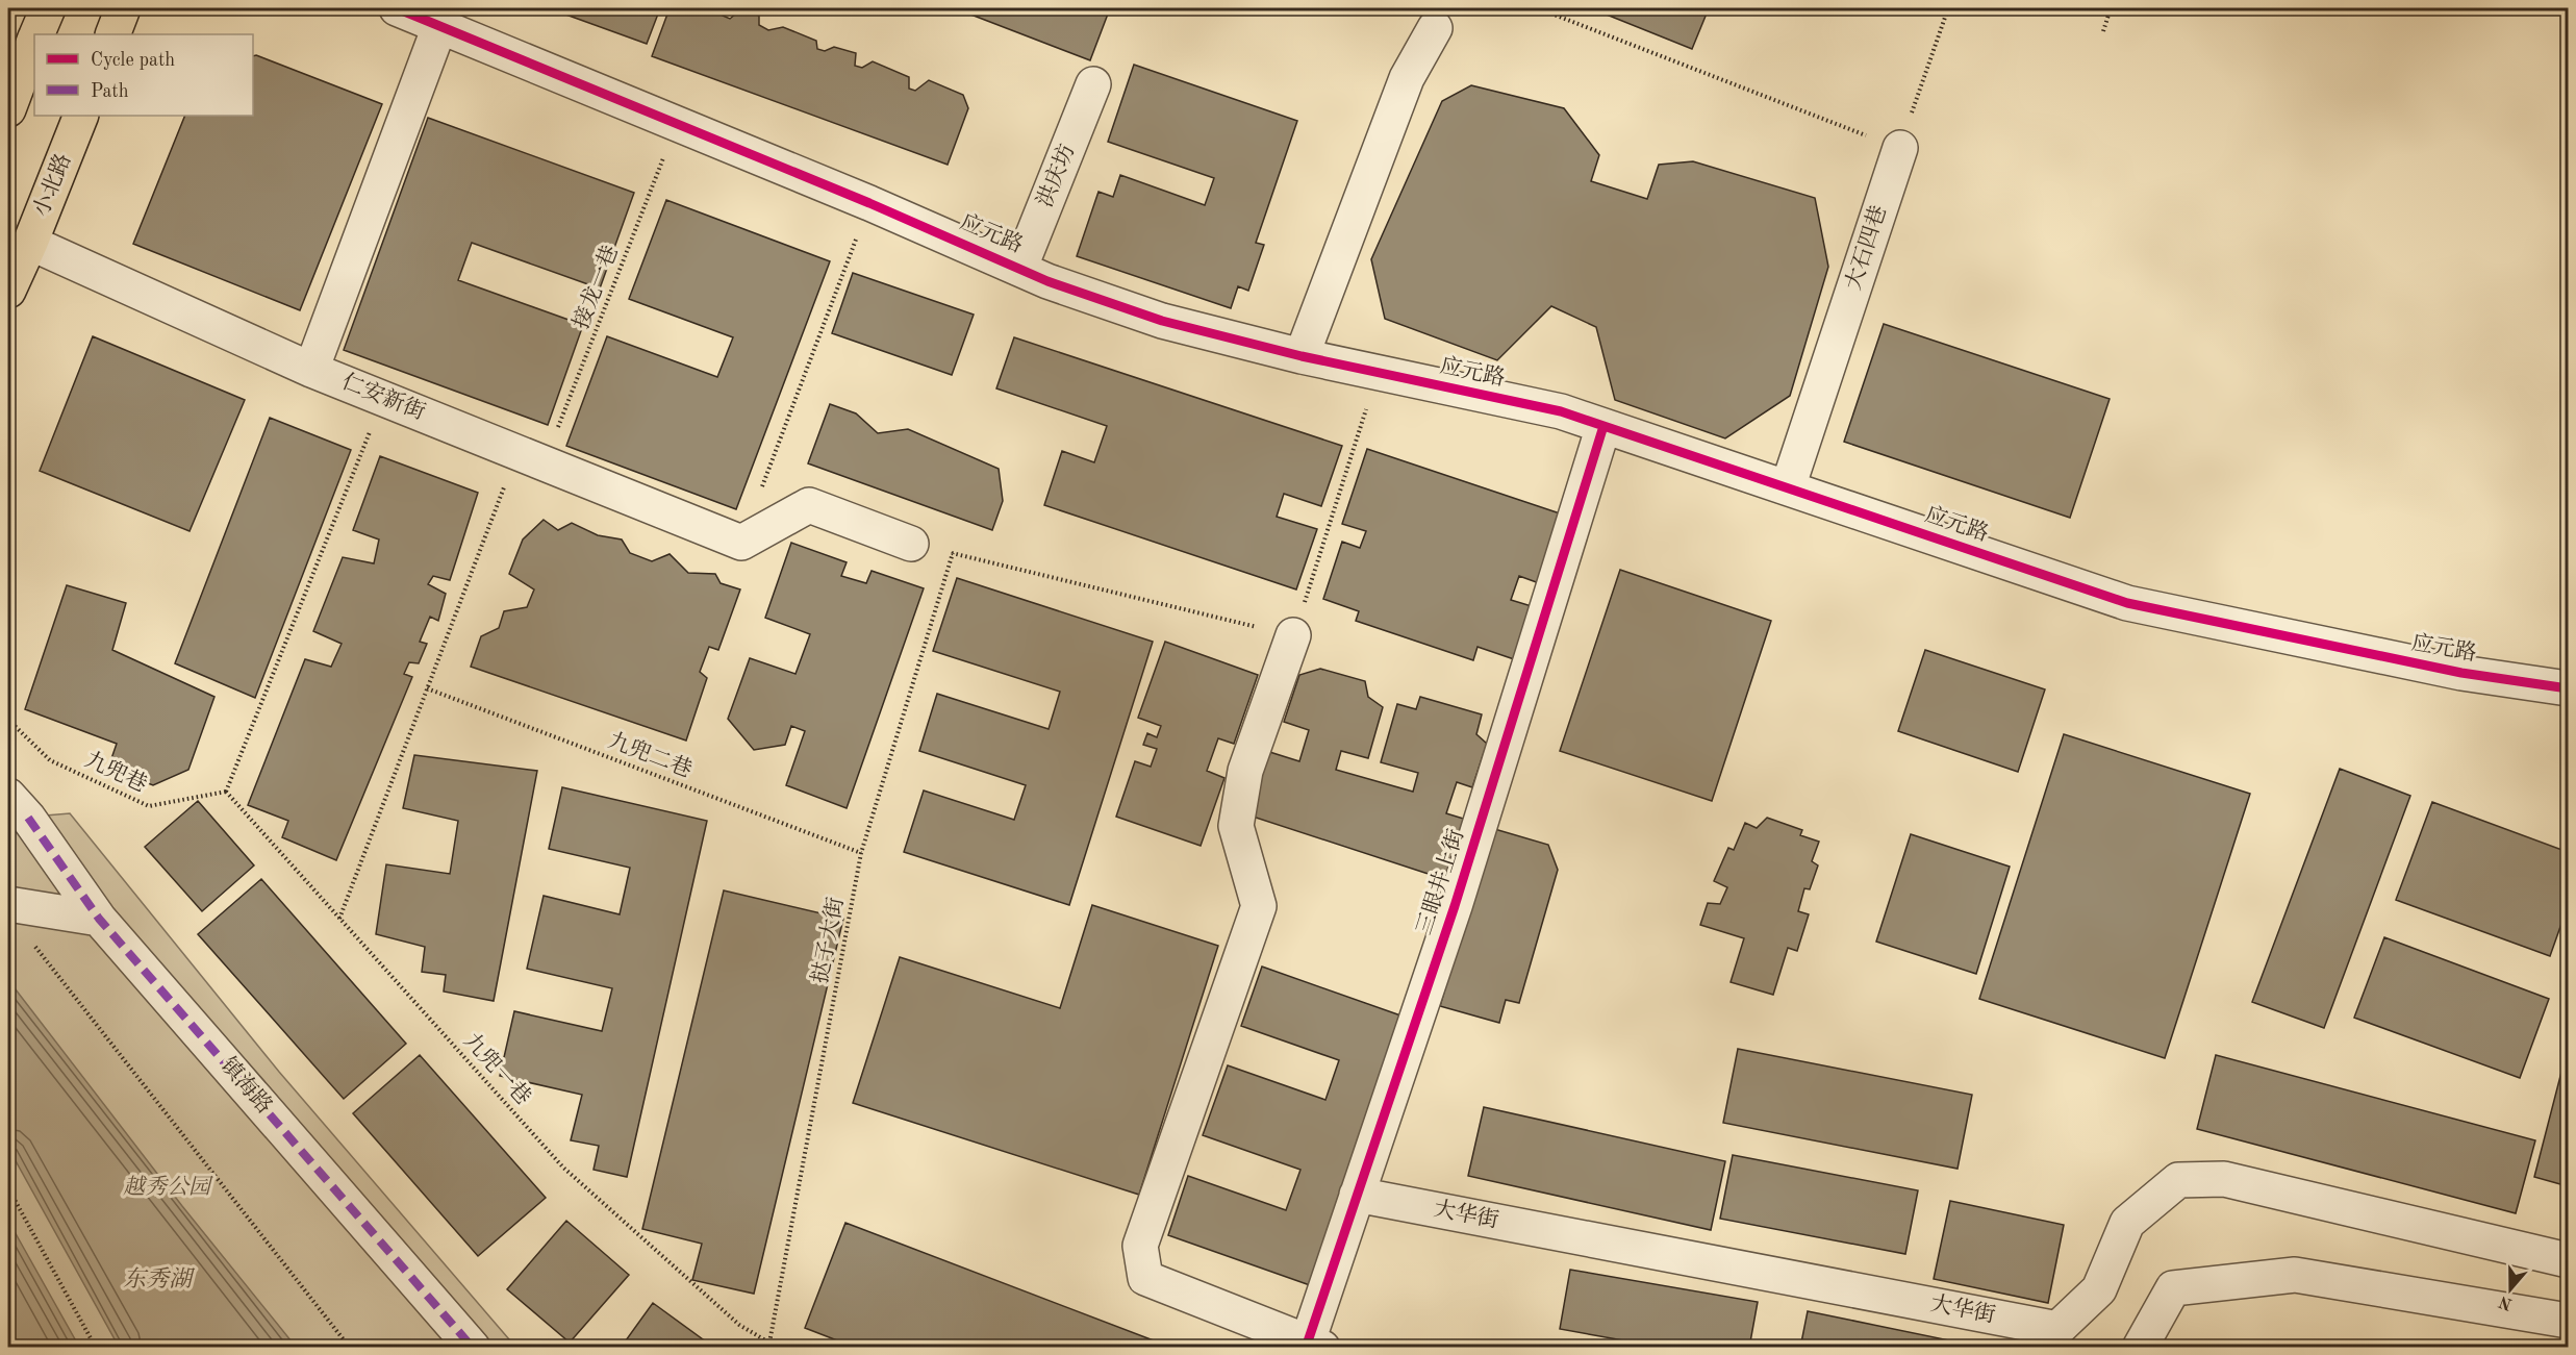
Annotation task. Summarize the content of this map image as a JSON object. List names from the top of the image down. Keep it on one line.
{"streets":{"main road":["小北路"],"street":["洪庆坊","应元路","大石四巷","仁安新街","三眼井上街","镇海路","大华街"],"path":["接龙一巷","九兜二巷","九兜巷","挞子大街","九兜一巷"]},"crossings":[["洪庆坊","应元路"],["小北路","仁安新街"],["应元路","大石四巷"],["应元路","接龙一巷"],["应元路","三眼井上街"],["接龙一巷","仁安新街"],["接龙一巷","九兜二巷"],["接龙一巷","九兜一巷"],["九兜二巷","挞子大街"],["九兜巷","九兜一巷"],["三眼井上街","大华街"],["挞子大街","九兜一巷"]],"water":["东秀湖"],"parks":["越秀公园"],"legend":["Cycle path","Path"],"north":"bottom"}
